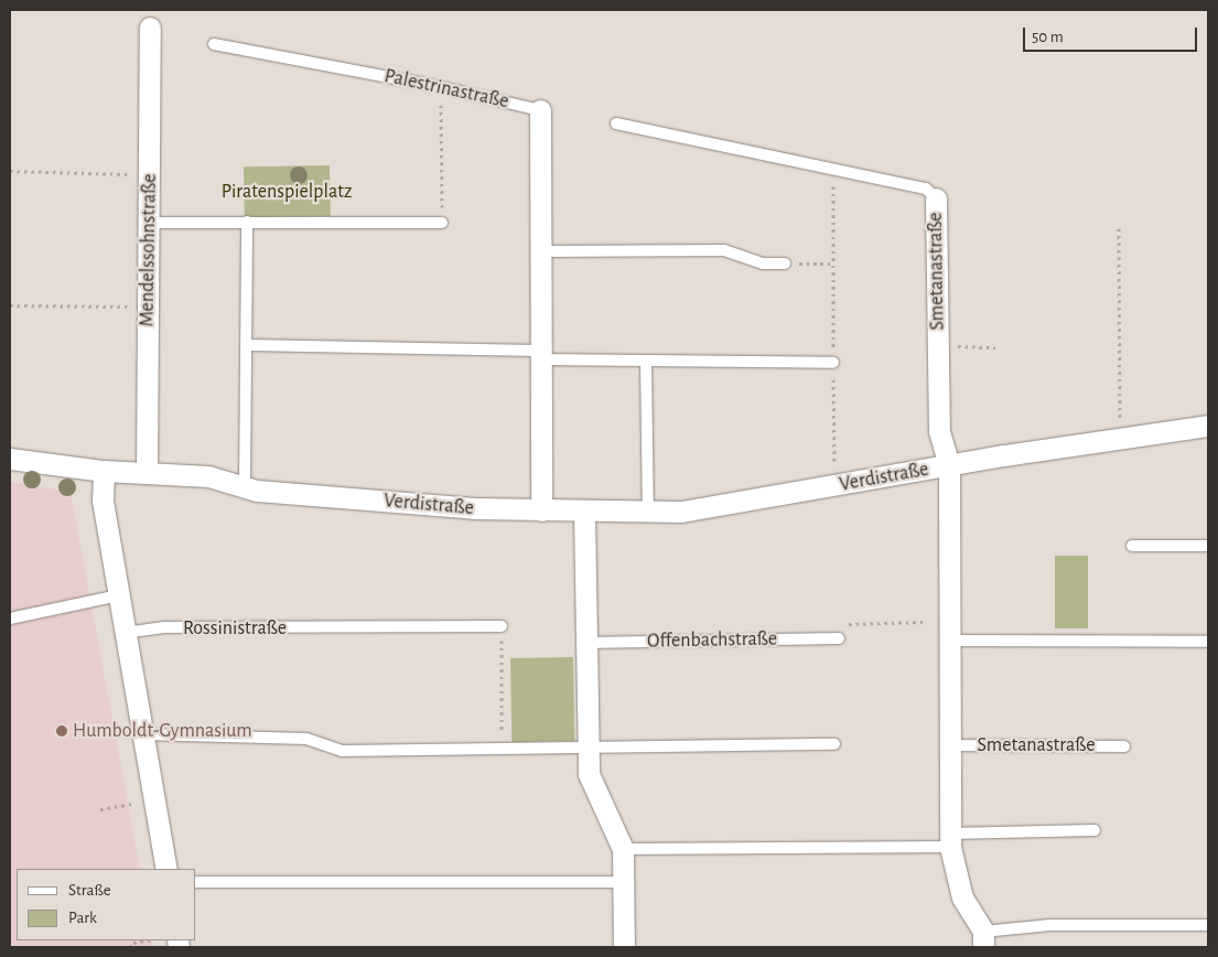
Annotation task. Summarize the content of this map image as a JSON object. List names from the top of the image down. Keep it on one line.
{"streets":{"street":["Palestrinastraße","Mendelssohnstraße","Smetanastraße","Verdistraße"],"lane":["Rossinistraße","Offenbachstraße"]},"crossings":[["Palestrinastraße","Verdistraße"],["Mendelssohnstraße","Verdistraße"],["Smetanastraße","Verdistraße"]],"parks":["Piratenspielplatz"],"places":["Humboldt-Gymnasium"],"legend":["Straße","Park"],"scale_bar":"50 m"}
